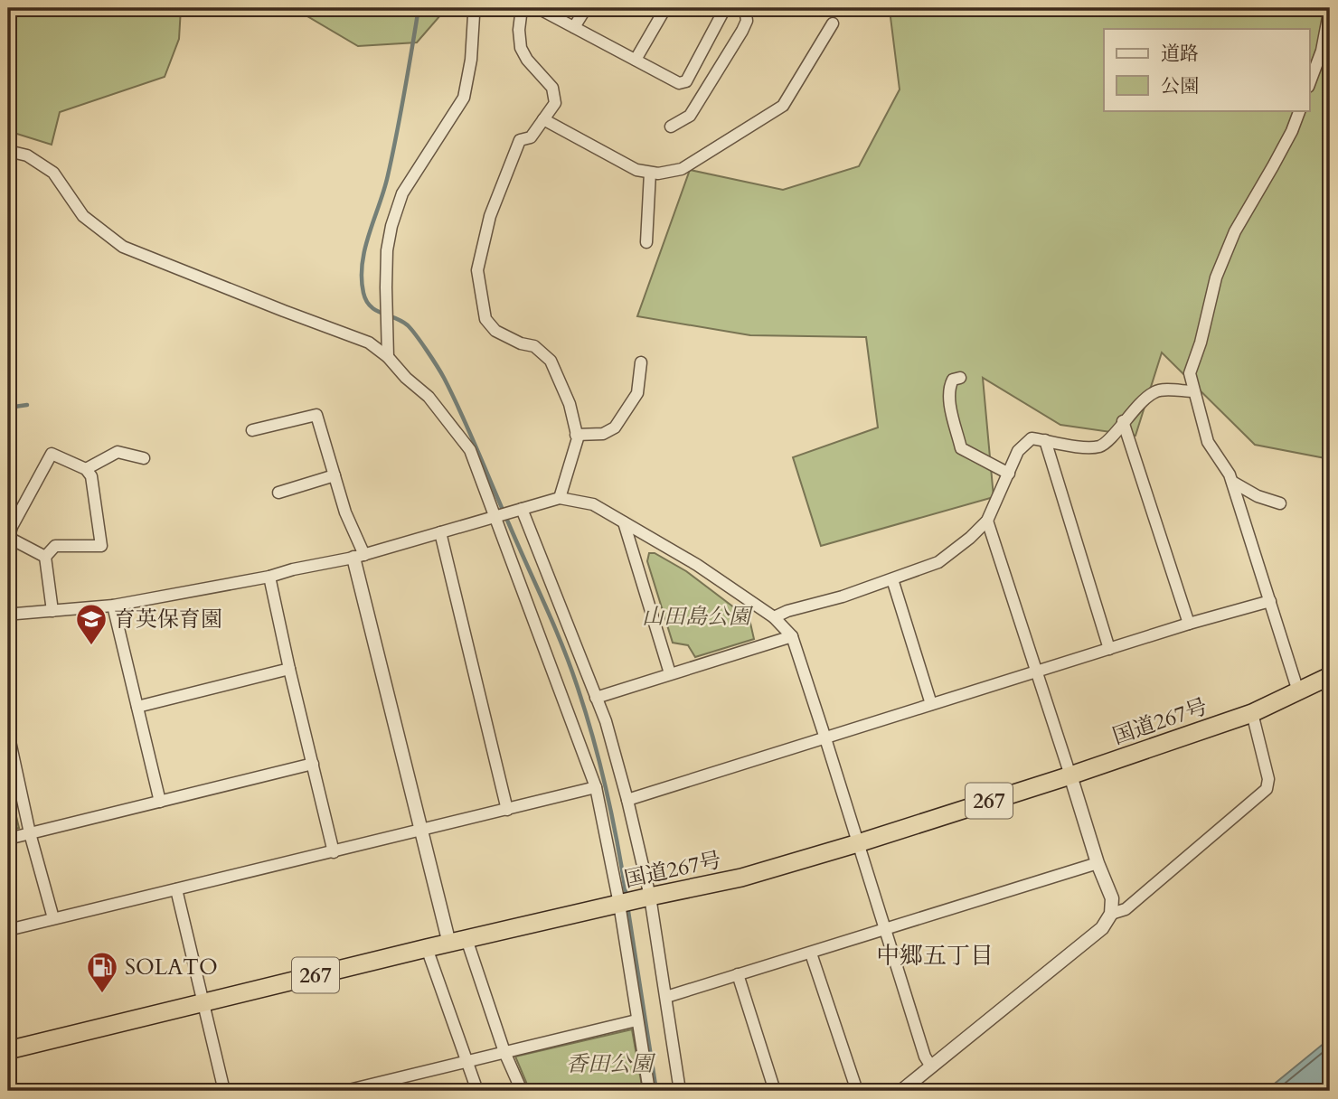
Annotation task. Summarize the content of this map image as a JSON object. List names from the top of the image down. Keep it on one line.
{"streets":{"highway":["国道267号","267"]},"districts":["中郷五丁目"],"parks":["山田島公園","香田公園"],"places":{"school or university":["育英保育園"],"fuel station":["SOLATO"]},"legend":["道路","公園"]}
